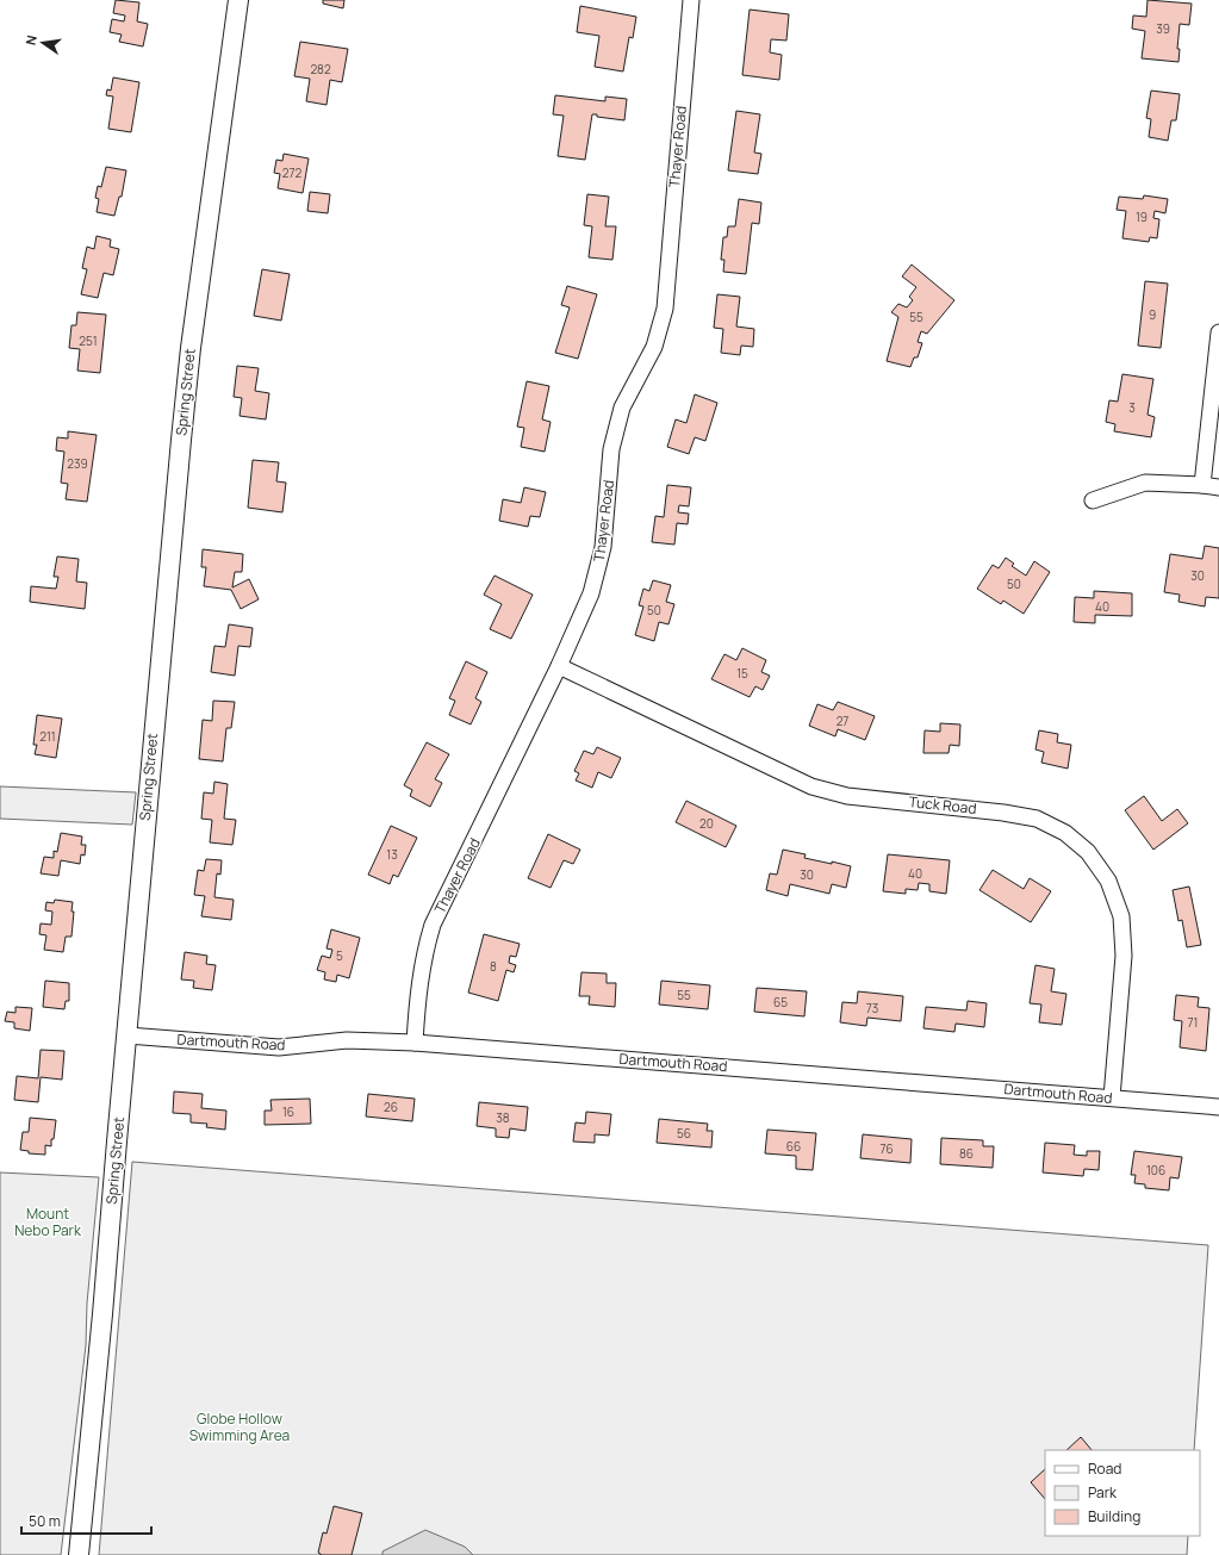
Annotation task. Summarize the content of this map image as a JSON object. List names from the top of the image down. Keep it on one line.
{"streets":{"street":["Thayer Road","Spring Street","Tuck Road","Dartmouth Road"]},"crossings":[["Thayer Road","Tuck Road"],["Thayer Road","Dartmouth Road"],["Spring Street","Dartmouth Road"],["Tuck Road","Dartmouth Road"]],"parks":["Mount Nebo Park","Globe Hollow Swimming Area"],"house_numbers":["39","282","272","19","9","55","251","3","239","30","50","40","50","15","27","211","20","13","40","30","5","8","55","65","73","71","26","16","38","56","66","76","86","106"],"legend":["Road","Park","Building"],"scale_bar":"50 m","north":"left"}
